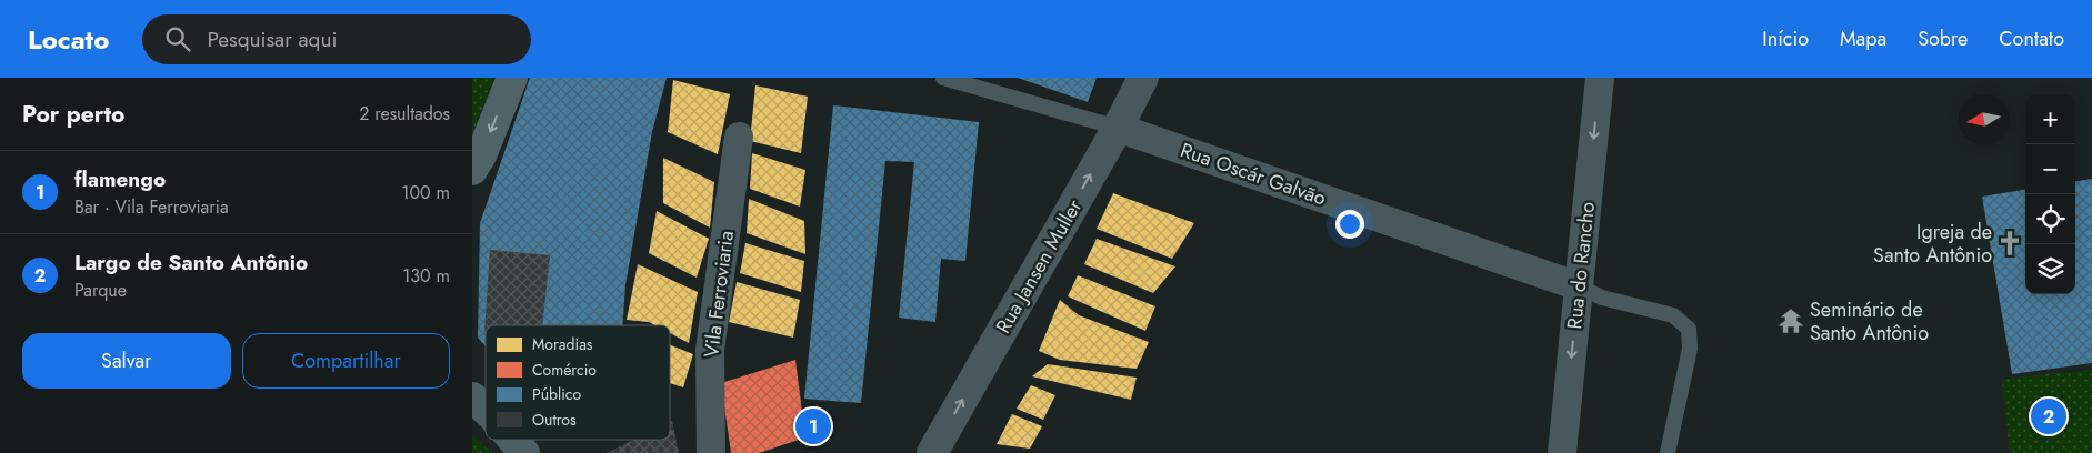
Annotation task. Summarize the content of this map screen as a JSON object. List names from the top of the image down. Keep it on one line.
{"streets":{"street":["Rua Oscár Galvão","Rua do Rancho","Rua Jansen Muller","Vila Ferroviaria"]},"crossings":[["Rua Oscár Galvão","Rua do Rancho"],["Rua Oscár Galvão","Rua Jansen Muller"]],"one_way":["Rua do Rancho","Rua Jansen Muller"],"places":{"church":["Igreja de Santo Antônio"],"temple":["Seminário de Santo Antônio"]},"legend":["Moradias","Comércio","Público","Outros"],"north":"left","page":{"header":"Locato","search":"Pesquisar aqui","nav":["Início","Mapa","Sobre","Contato"],"heading":["Por perto","2 resultados"],"map_buttons":["+","−"],"list":[{"mark":"1","name":"flamengo","note":"Bar · Vila Ferroviaria","value":"100 m"},{"mark":"2","name":"Largo de Santo Antônio","note":"Parque","value":"130 m"}],"buttons":["Salvar","Compartilhar"],"pins":["2","1"]}}
